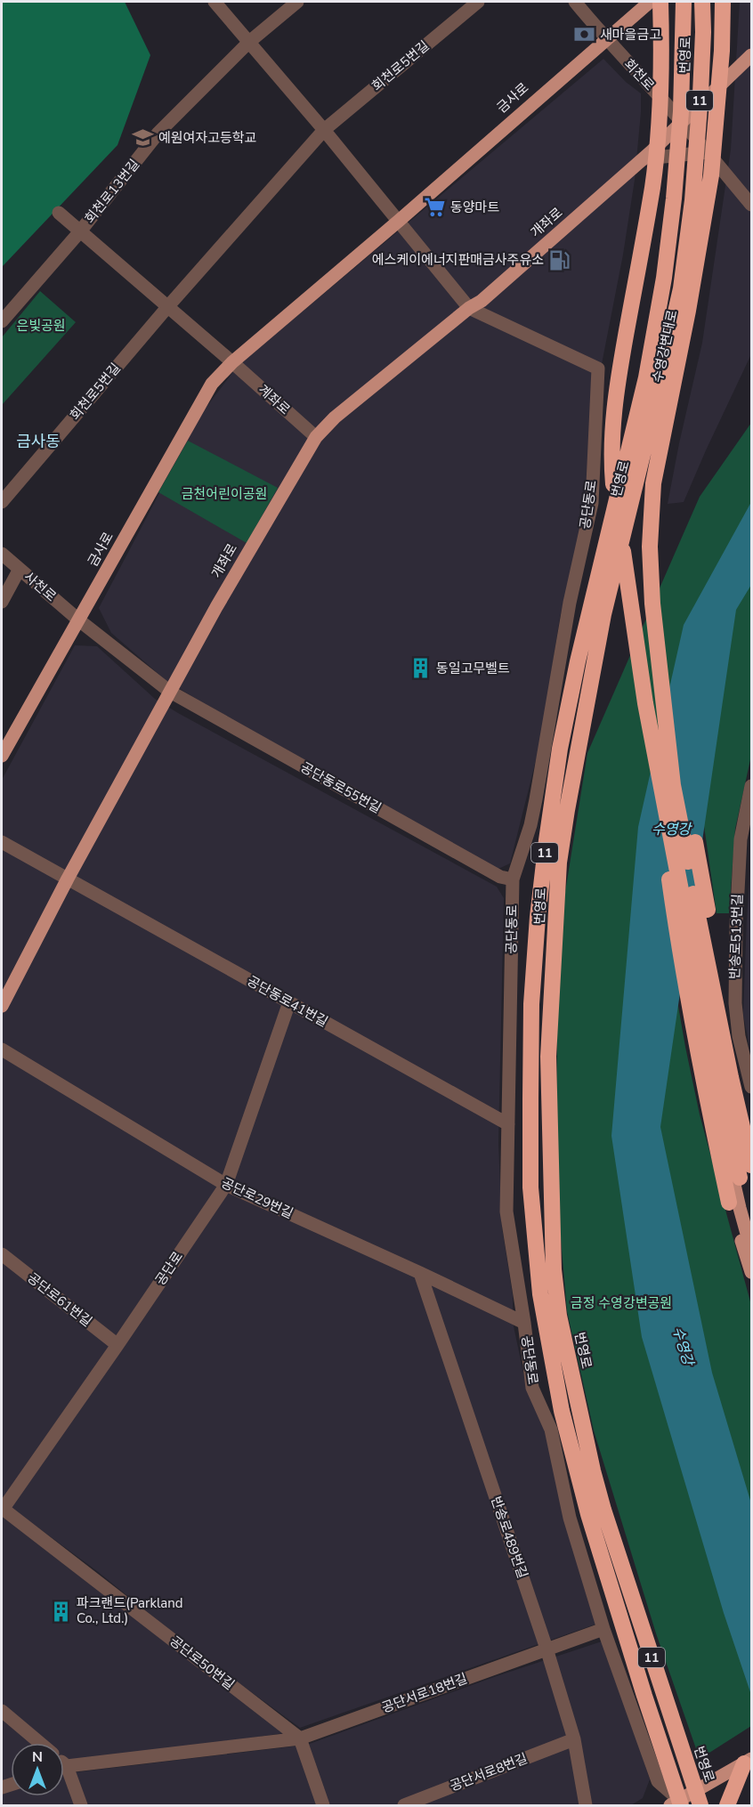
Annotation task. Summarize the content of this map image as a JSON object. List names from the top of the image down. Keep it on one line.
{"streets":{"highway":["번영로","11","수영강변대로"],"main road":["금사로","개좌로"],"street":["회천로5번길","회천로","회천로13번길","계좌로","공단동로","사천로","공단동로55번길","반송로513번길","공단동로41번길","공단로29번길","공단로","공단로61번길","반송로489번길","공단로50번길","공단서로18번길","공단서로8번길"]},"crossings":[["회천로","금사로"],["회천로","개좌로"],["금사로","계좌로"],["금사로","사천로"],["개좌로","계좌로"],["개좌로","공단동로"],["개좌로","사천로"],["개좌로","공단동로55번길"],["개좌로","공단동로41번길"],["공단동로","공단동로55번길"],["공단동로","공단동로41번길"],["공단동로","공단로29번길"],["공단동로","공단서로18번길"],["사천로","공단동로55번길"],["공단동로41번길","공단로"],["공단로29번길","공단로"],["공단로29번길","반송로489번길"],["공단로","공단로61번길"],["공단로","공단로50번길"],["반송로489번길","공단서로18번길"],["반송로489번길","공단서로8번길"],["공단로50번길","공단서로18번길"]],"districts":["금사동"],"water":["수영강"],"parks":["은빛공원","금천어린이공원","금정 수영강변공원"],"places":{"bank":["새마을금고"],"school or university":["예원여자고등학교"],"supermarket":["동양마트"],"fuel station":["에스케이에너지판매금사주유소"],"building":["동일고무벨트","파크랜드(Parkland Co., Ltd.)"]},"north":"top"}
